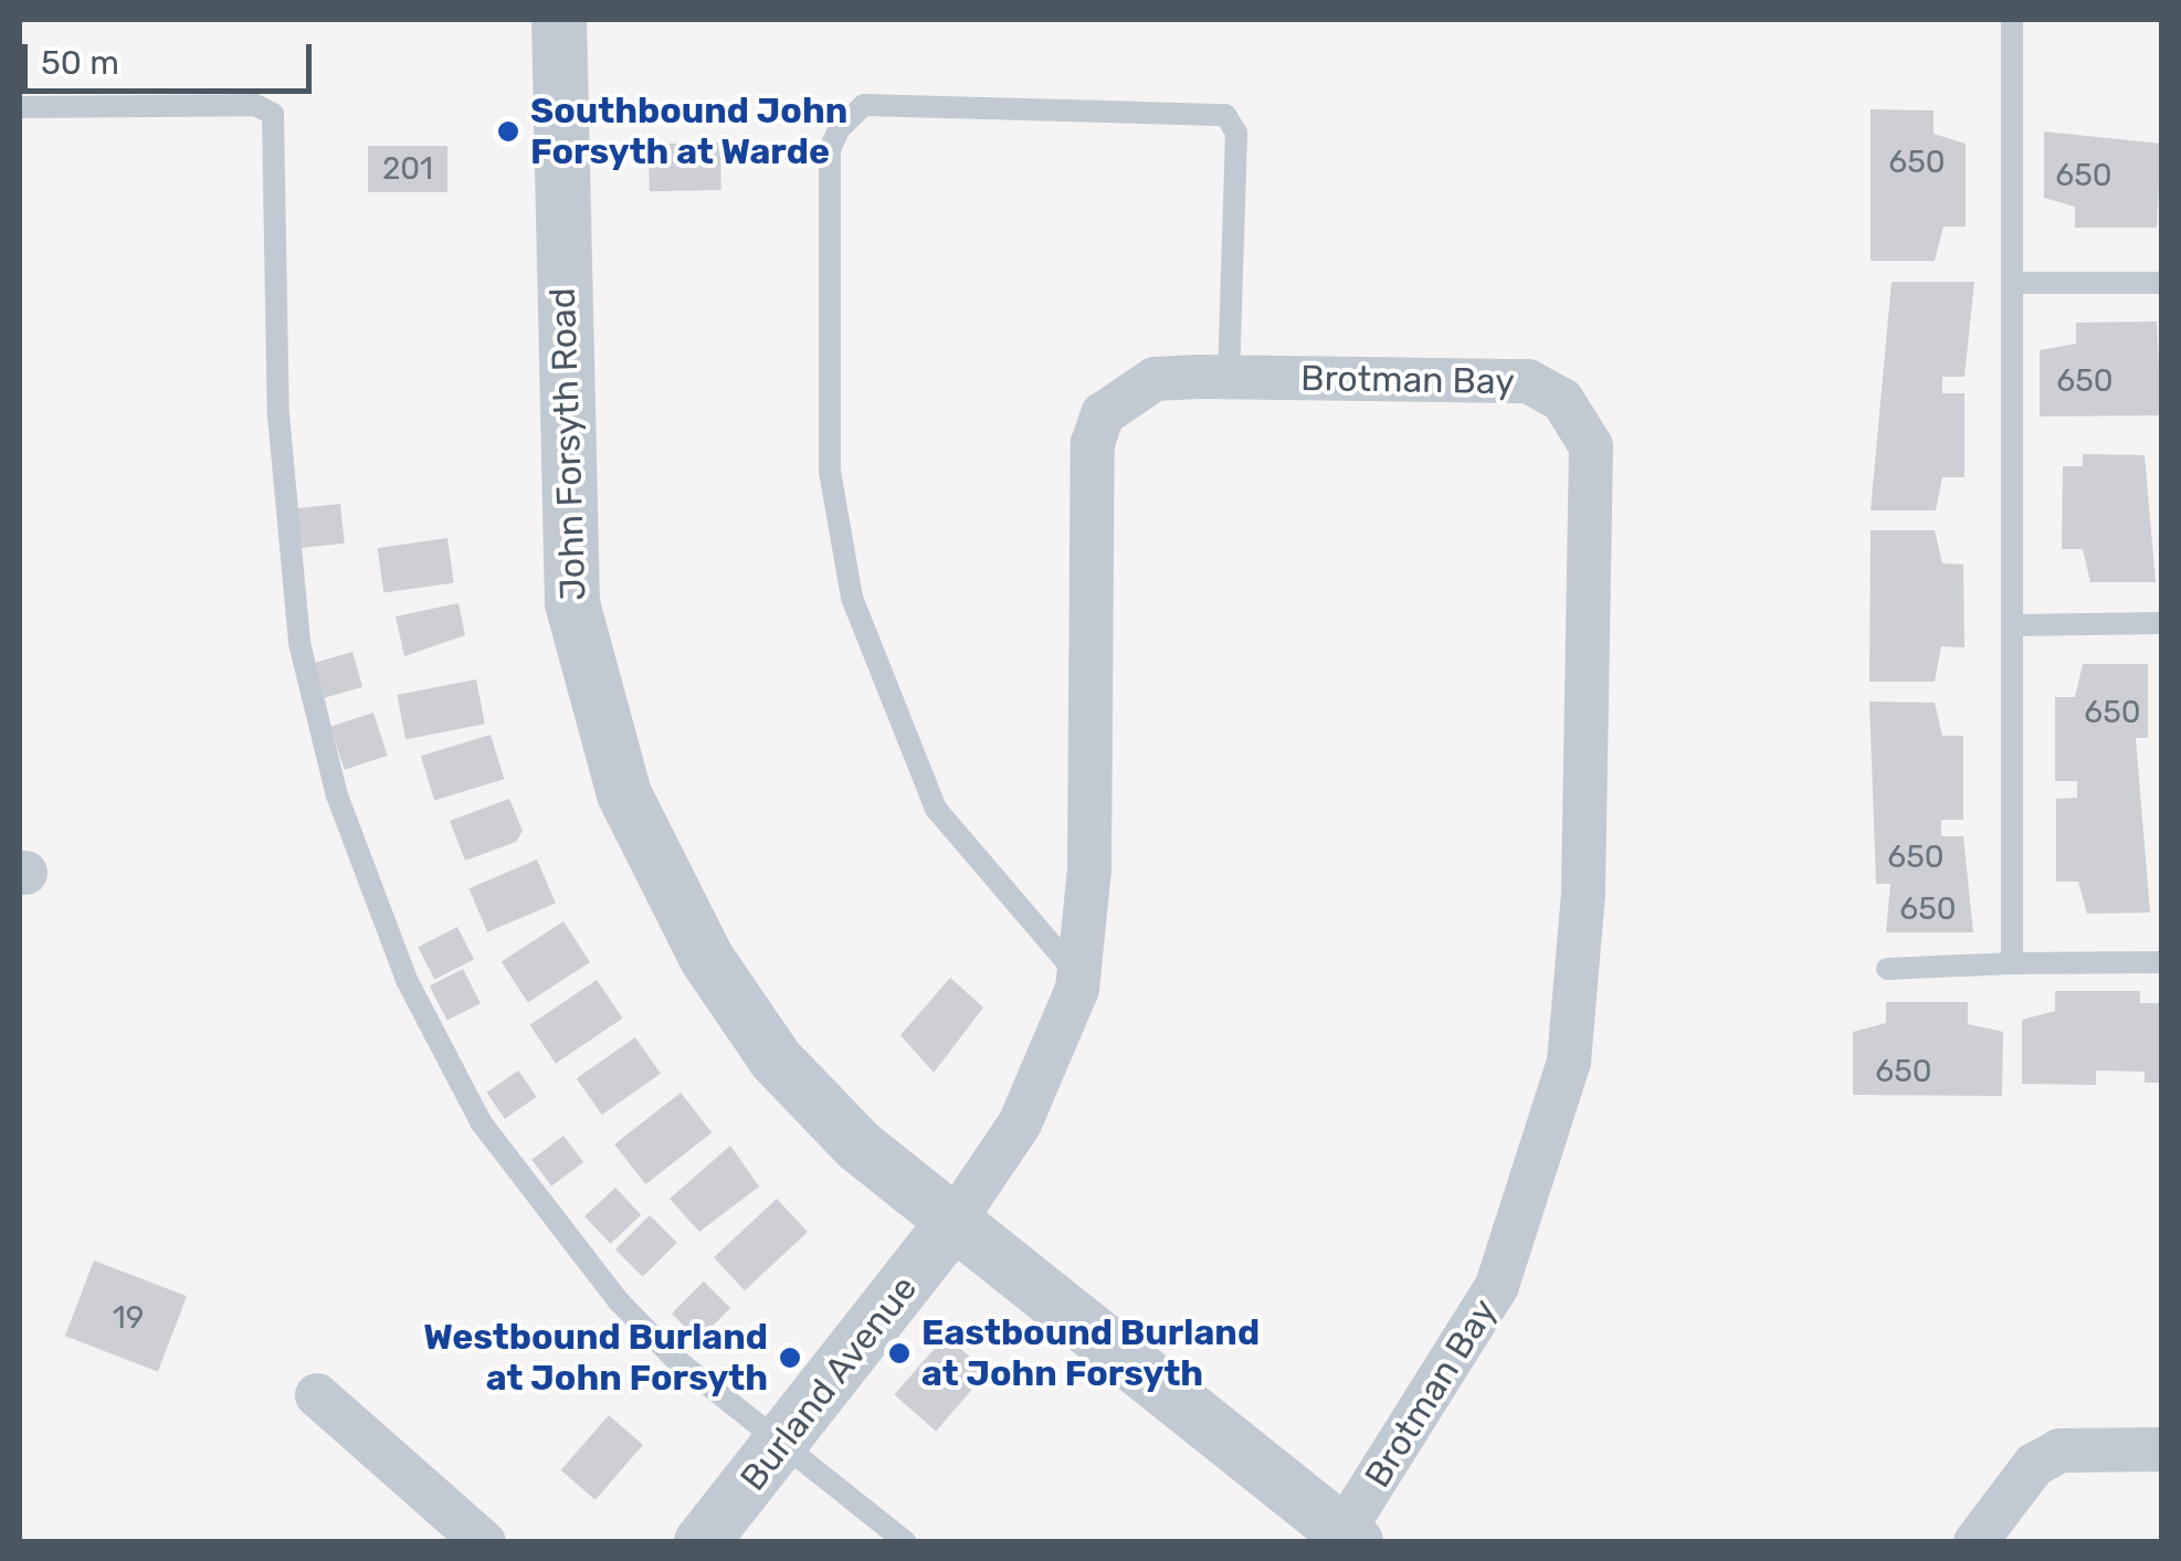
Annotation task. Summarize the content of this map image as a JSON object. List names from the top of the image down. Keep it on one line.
{"streets":{"street":["Brotman Bay","John Forsyth Road","Burland Avenue"]},"crossings":[["Brotman Bay","John Forsyth Road"],["Brotman Bay","Burland Avenue"],["John Forsyth Road","Burland Avenue"]],"places":["Southbound John Forsyth at Warde","Eastbound Burland at John Forsyth","Westbound Burland at John Forsyth"],"house_numbers":["650","201","650","650","650","650","650","650","19"],"scale_bar":"50 m"}
